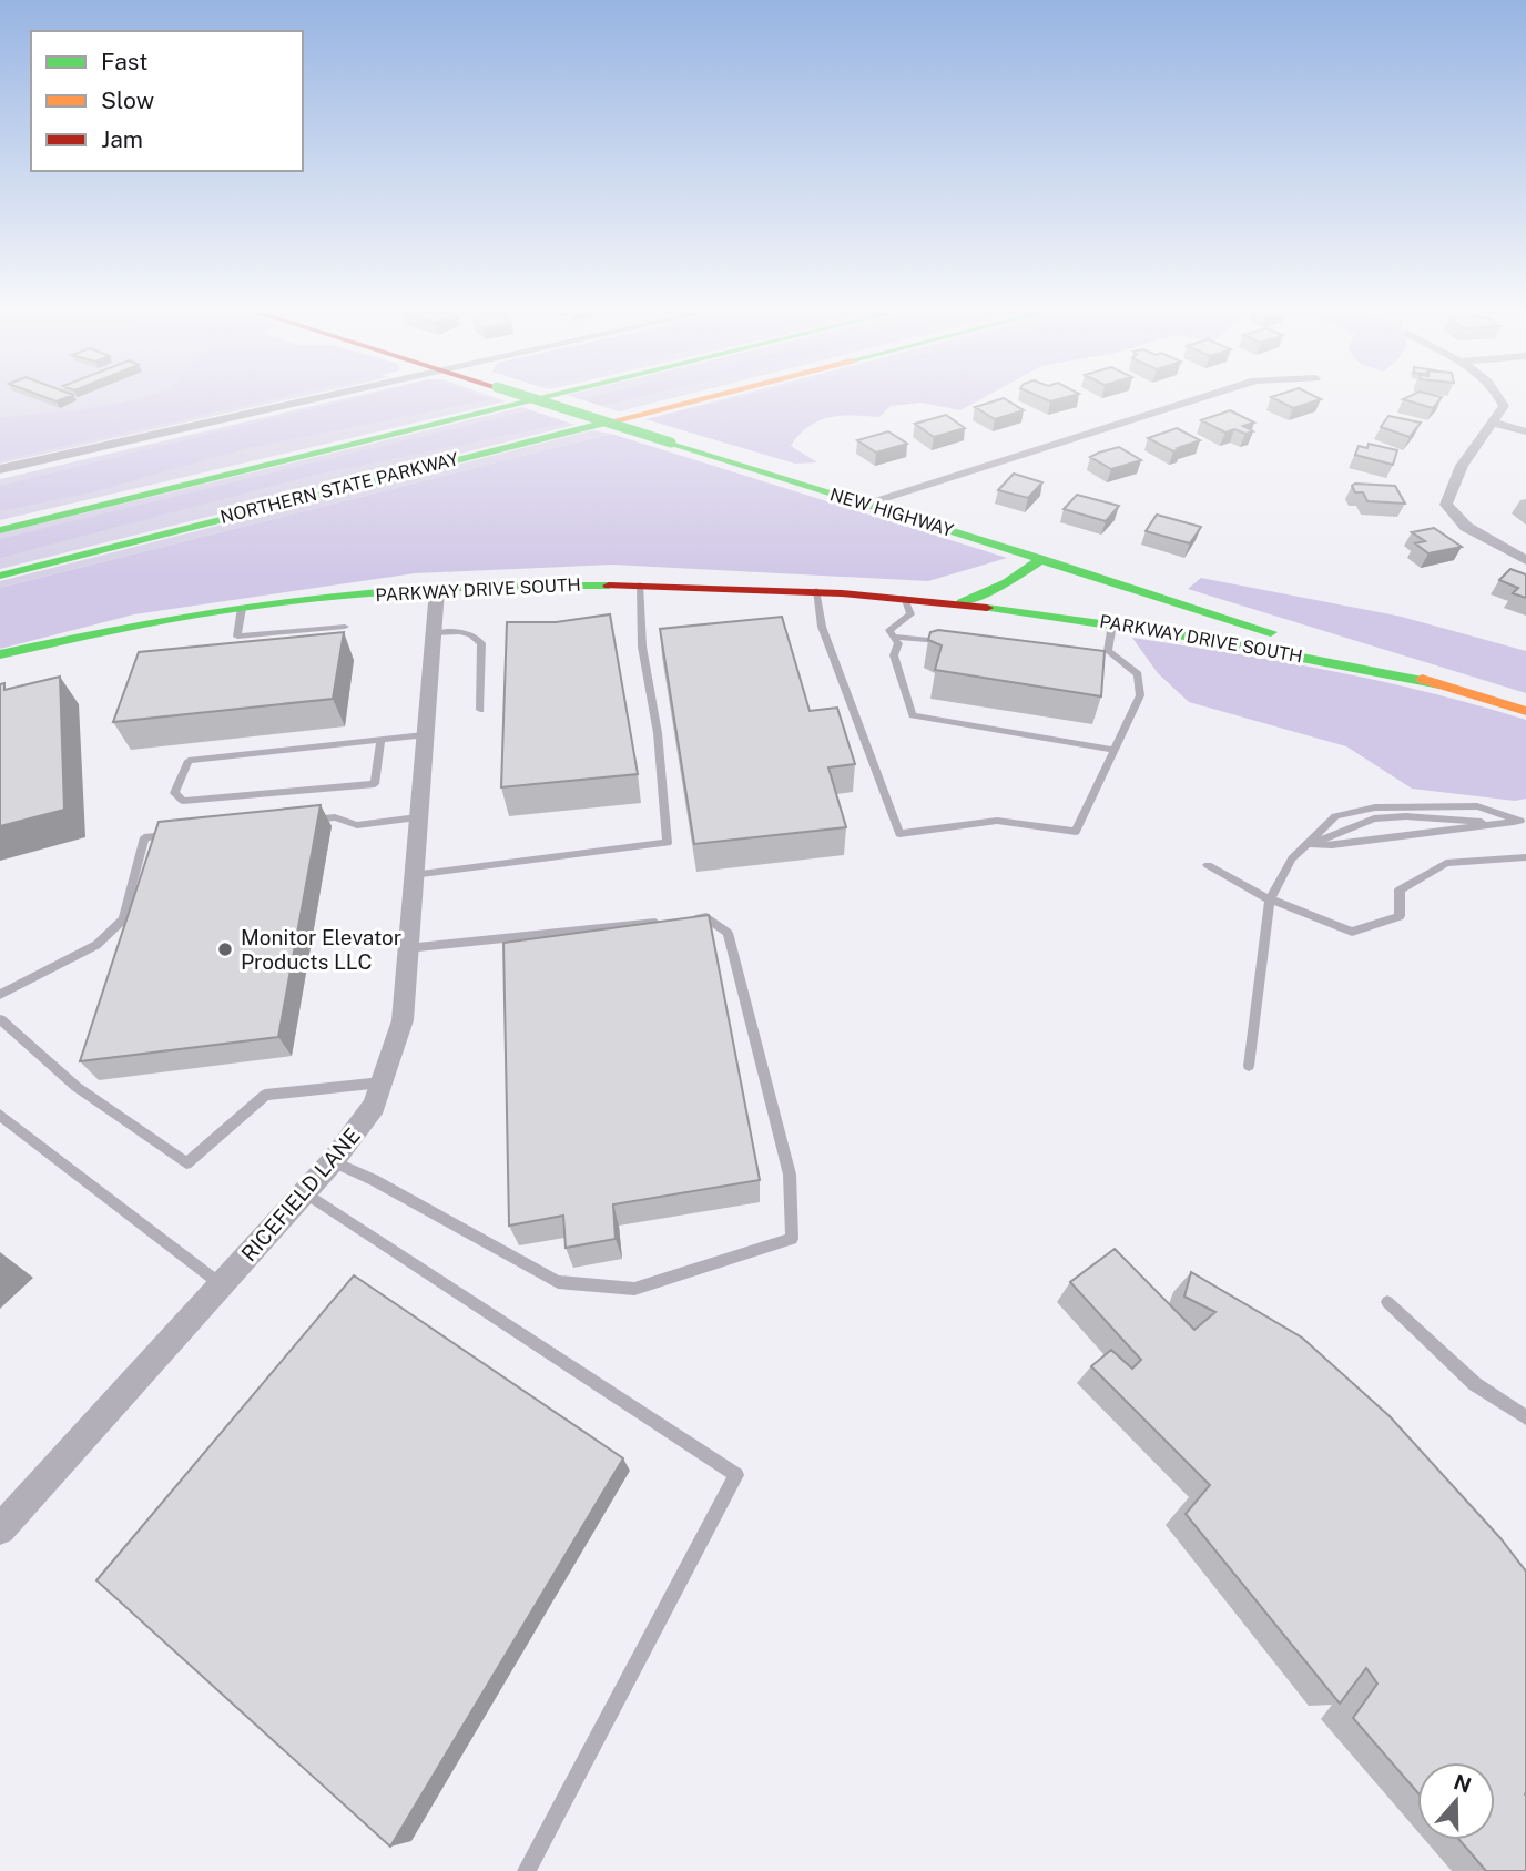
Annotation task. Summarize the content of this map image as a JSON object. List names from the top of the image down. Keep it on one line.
{"streets":{"main road":["NORTHERN STATE PARKWAY","NEW HIGHWAY","PARKWAY DRIVE SOUTH"],"street":["RICEFIELD LANE"]},"crossings":[["NEW HIGHWAY","PARKWAY DRIVE SOUTH"],["PARKWAY DRIVE SOUTH","RICEFIELD LANE"]],"places":["Monitor Elevator Products LLC"],"legend":["Fast","Slow","Jam"],"north":"top"}
